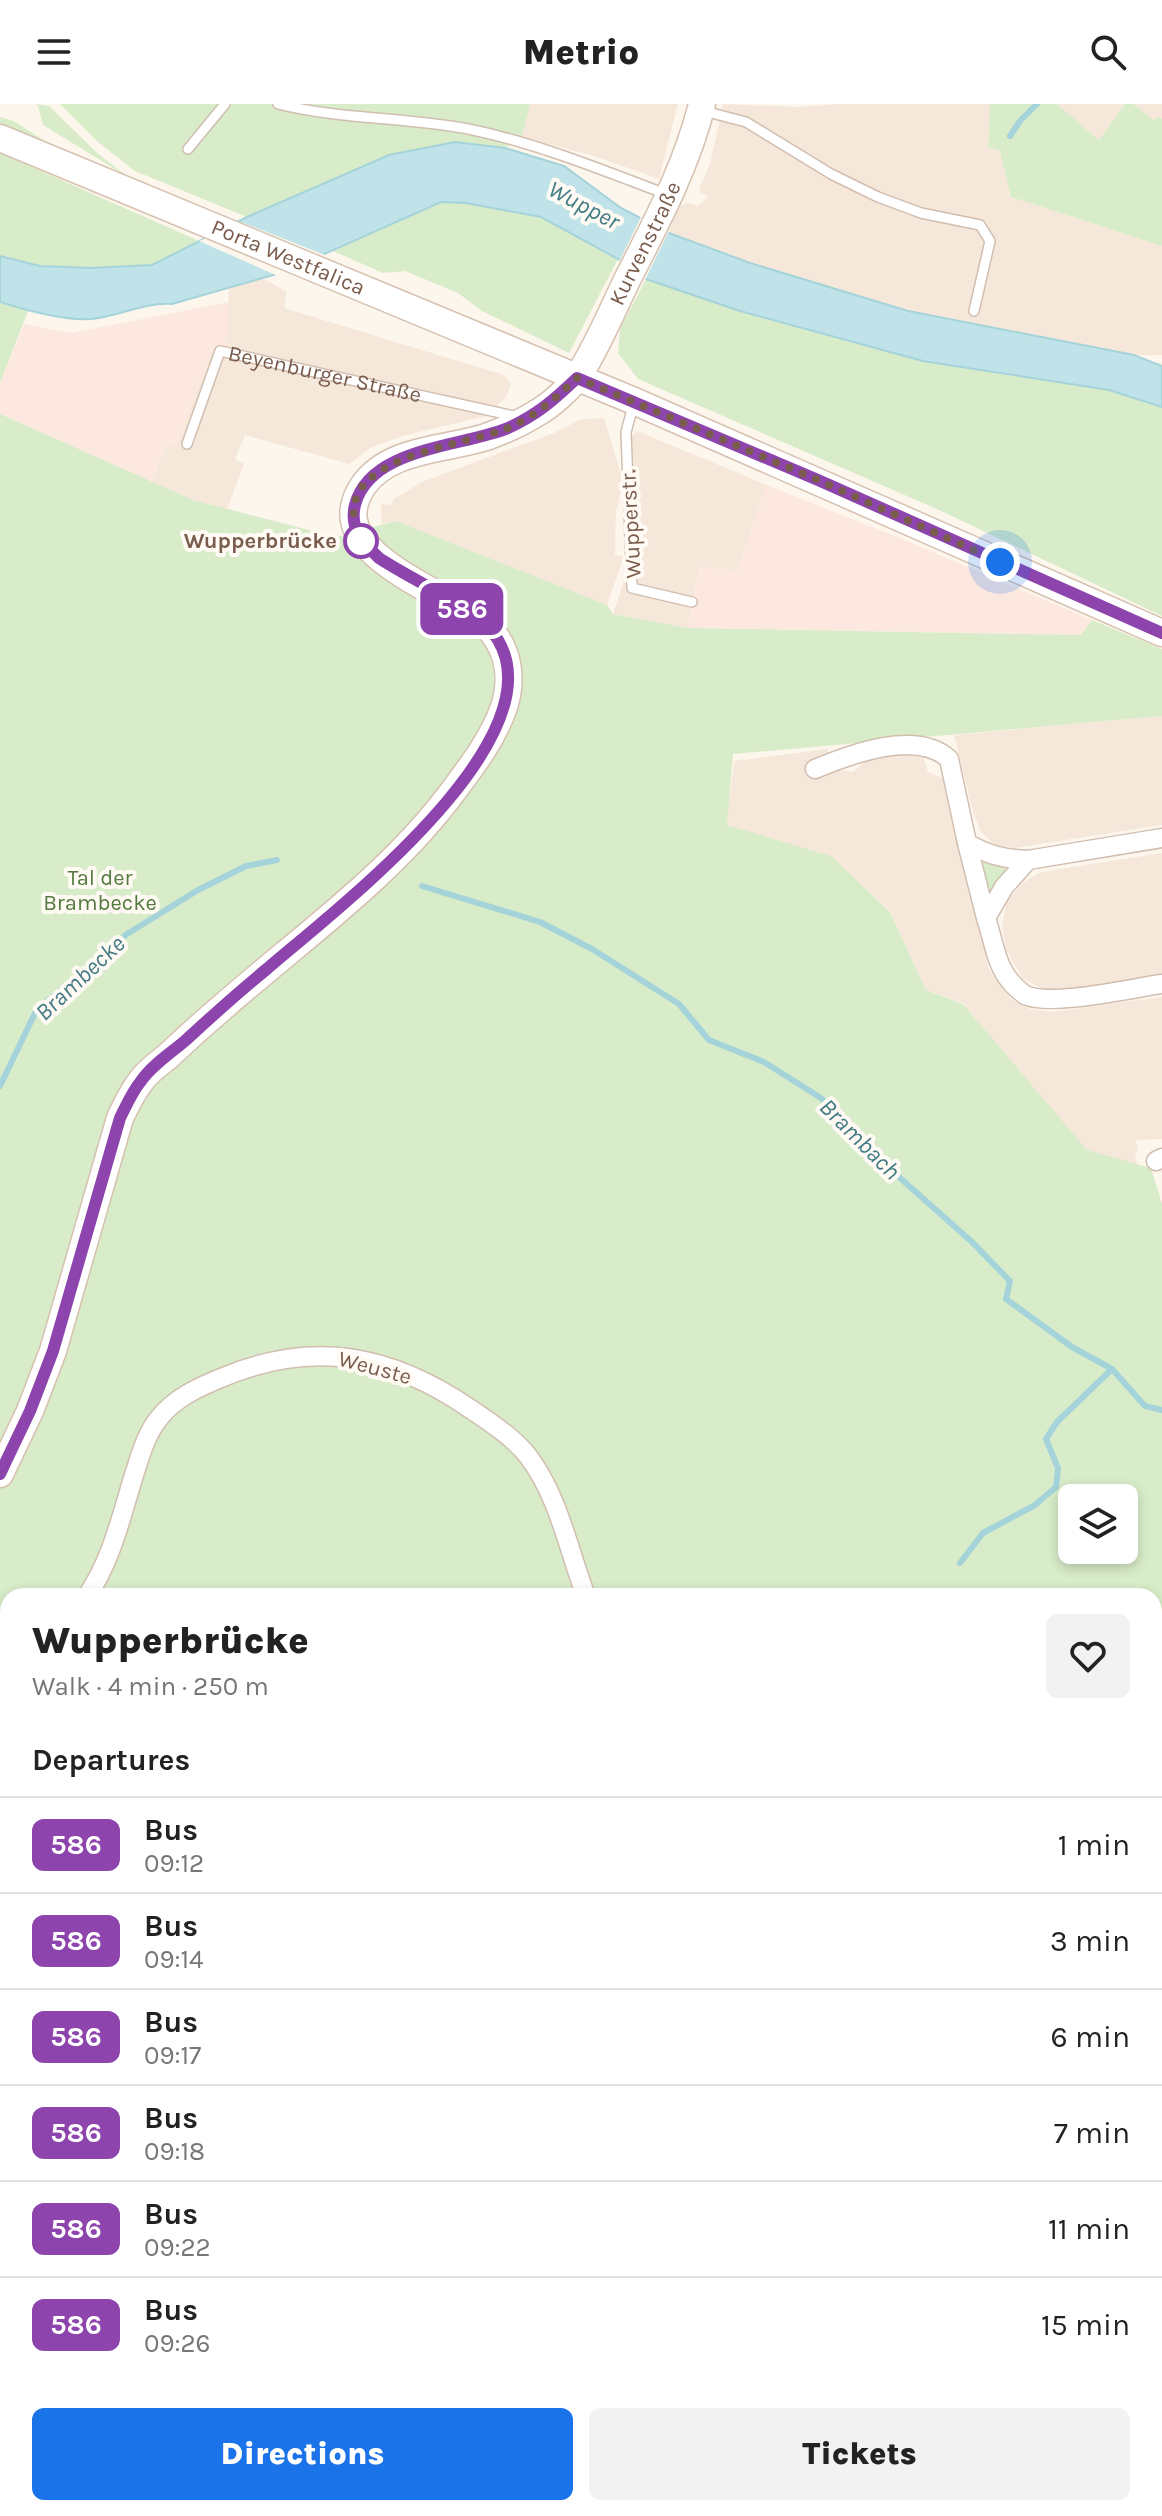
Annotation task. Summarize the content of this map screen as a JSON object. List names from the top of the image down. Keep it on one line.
{"streets":{"main road":["Kurvenstraße","Porta Westfalica"],"street":["Weuste"],"lane":["Beyenburger Straße","Wupperstr."]},"crossings":[["Kurvenstraße","Porta Westfalica"],["Porta Westfalica","Wupperstr."]],"water":["Wupper","Brambecke","Brambach"],"parks":["Tal der Brambecke"],"places":["Wupperbrücke"],"lines":["bus line 586"],"page":{"header":"Metrio","on_map":"586","heading":[["Wupperbrücke","Walk · 4 min · 250 m"],"Departures"],"list":[{"mark":"586","name":"Bus","note":"09:12","value":"1 min"},{"mark":"586","name":"Bus","note":"09:14","value":"3 min"},{"mark":"586","name":"Bus","note":"09:17","value":"6 min"},{"mark":"586","name":"Bus","note":"09:18","value":"7 min"},{"mark":"586","name":"Bus","note":"09:22","value":"11 min"},{"mark":"586","name":"Bus","note":"09:26","value":"15 min"}],"buttons":["Directions","Tickets"]}}
